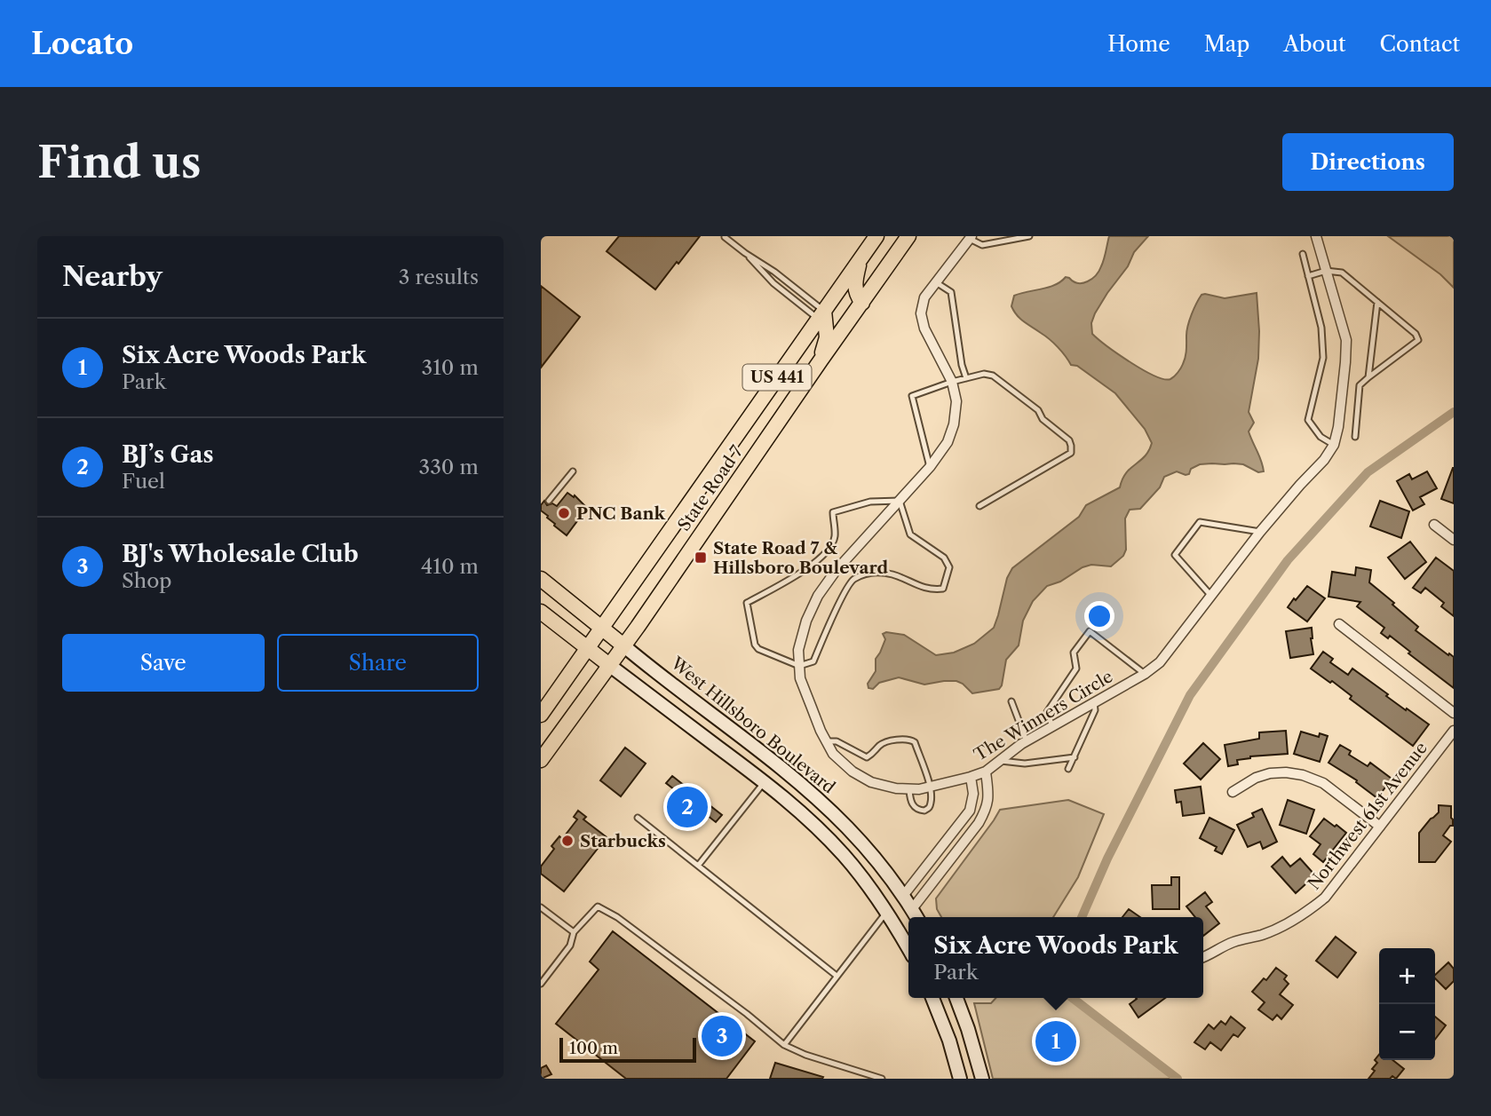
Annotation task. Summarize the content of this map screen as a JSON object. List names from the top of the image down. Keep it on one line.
{"streets":{"main road":["US 441","State Road 7","West Hillsboro Boulevard"],"street":["The Winners Circle","Northwest 61st Avenue"]},"crossings":[["State Road 7","West Hillsboro Boulevard"]],"places":{"other":["PNC Bank","Starbucks"],"transit":["State Road 7 & Hillsboro Boulevard"]},"scale_bar":"100 m","page":{"header":"Locato","nav":["Home","Map","About","Contact"],"buttons":["Directions",["Save","Share"]],"title":"Find us","heading":["Nearby","3 results"],"list":[{"mark":"1","name":"Six Acre Woods Park","note":"Park","value":"310 m"},{"mark":"2","name":"BJ’s Gas","note":"Fuel","value":"330 m"},{"mark":"3","name":"BJ's Wholesale Club","note":"Shop","value":"410 m"}],"pins":["2","3","1"],"popup":["Six Acre Woods Park","Park"],"map_buttons":["+","−"],"scale":"100 m"}}
